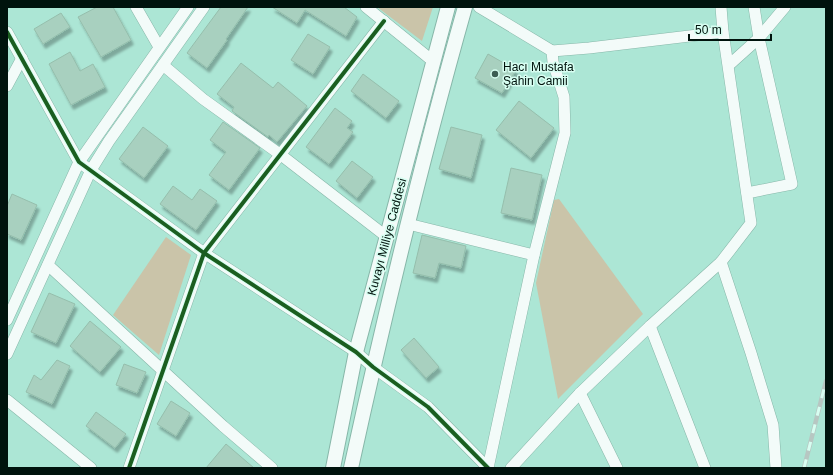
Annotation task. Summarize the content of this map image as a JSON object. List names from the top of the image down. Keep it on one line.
{"streets":{"main road":["Kuvayı Milliye Caddesi"]},"places":["Hacı Mustafa Şahin Camii"],"scale_bar":"50 m"}
